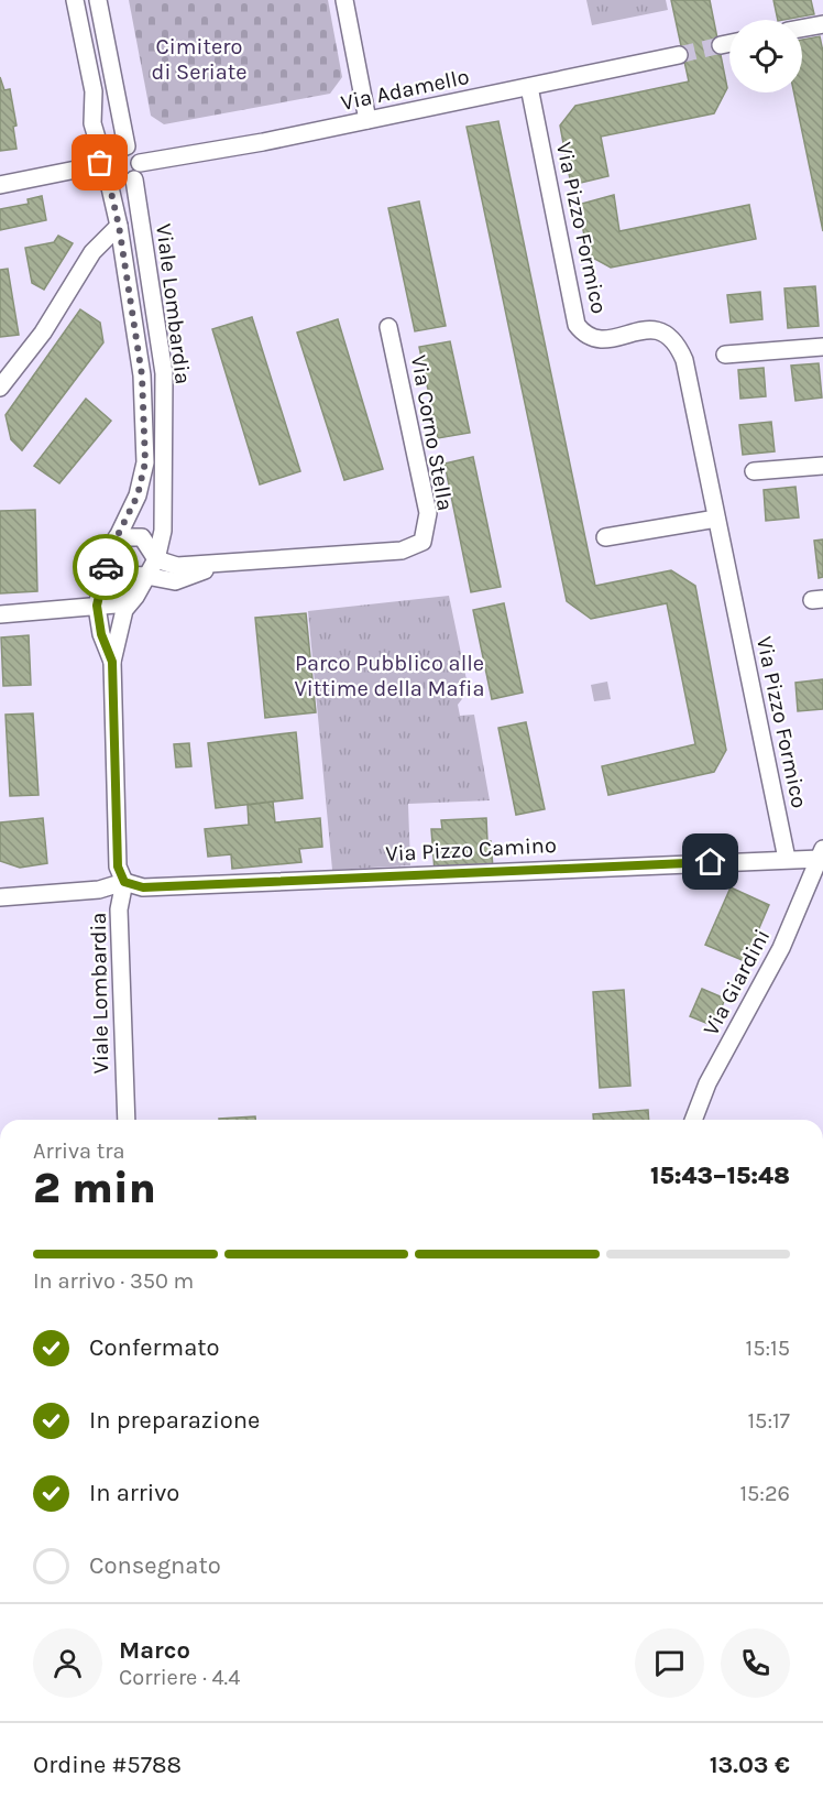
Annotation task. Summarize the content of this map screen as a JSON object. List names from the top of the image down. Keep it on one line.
{"streets":{"street":["Via Adamello","Via Pizzo Formico","Viale Lombardia","Via Corno Stella","Via Pizzo Camino","Via Giardini"]},"crossings":[["Via Adamello","Via Pizzo Formico"],["Via Adamello","Viale Lombardia"],["Via Pizzo Formico","Via Pizzo Camino"],["Viale Lombardia","Via Corno Stella"],["Viale Lombardia","Via Pizzo Camino"],["Via Pizzo Camino","Via Giardini"]],"parks":["Cimitero di Seriate","Parco Pubblico alle Vittime della Mafia"],"page":{"heading":["2 min","Arriva tra","15:43–15:48"],"panel":["Marco","Corriere · 4.4","Ordine #5788","13.03 €"],"bar":"In arrivo · 350 m","list":[["Confermato","15:15"],["In preparazione","15:17"],["In arrivo","15:26"],"Consegnato"]}}
